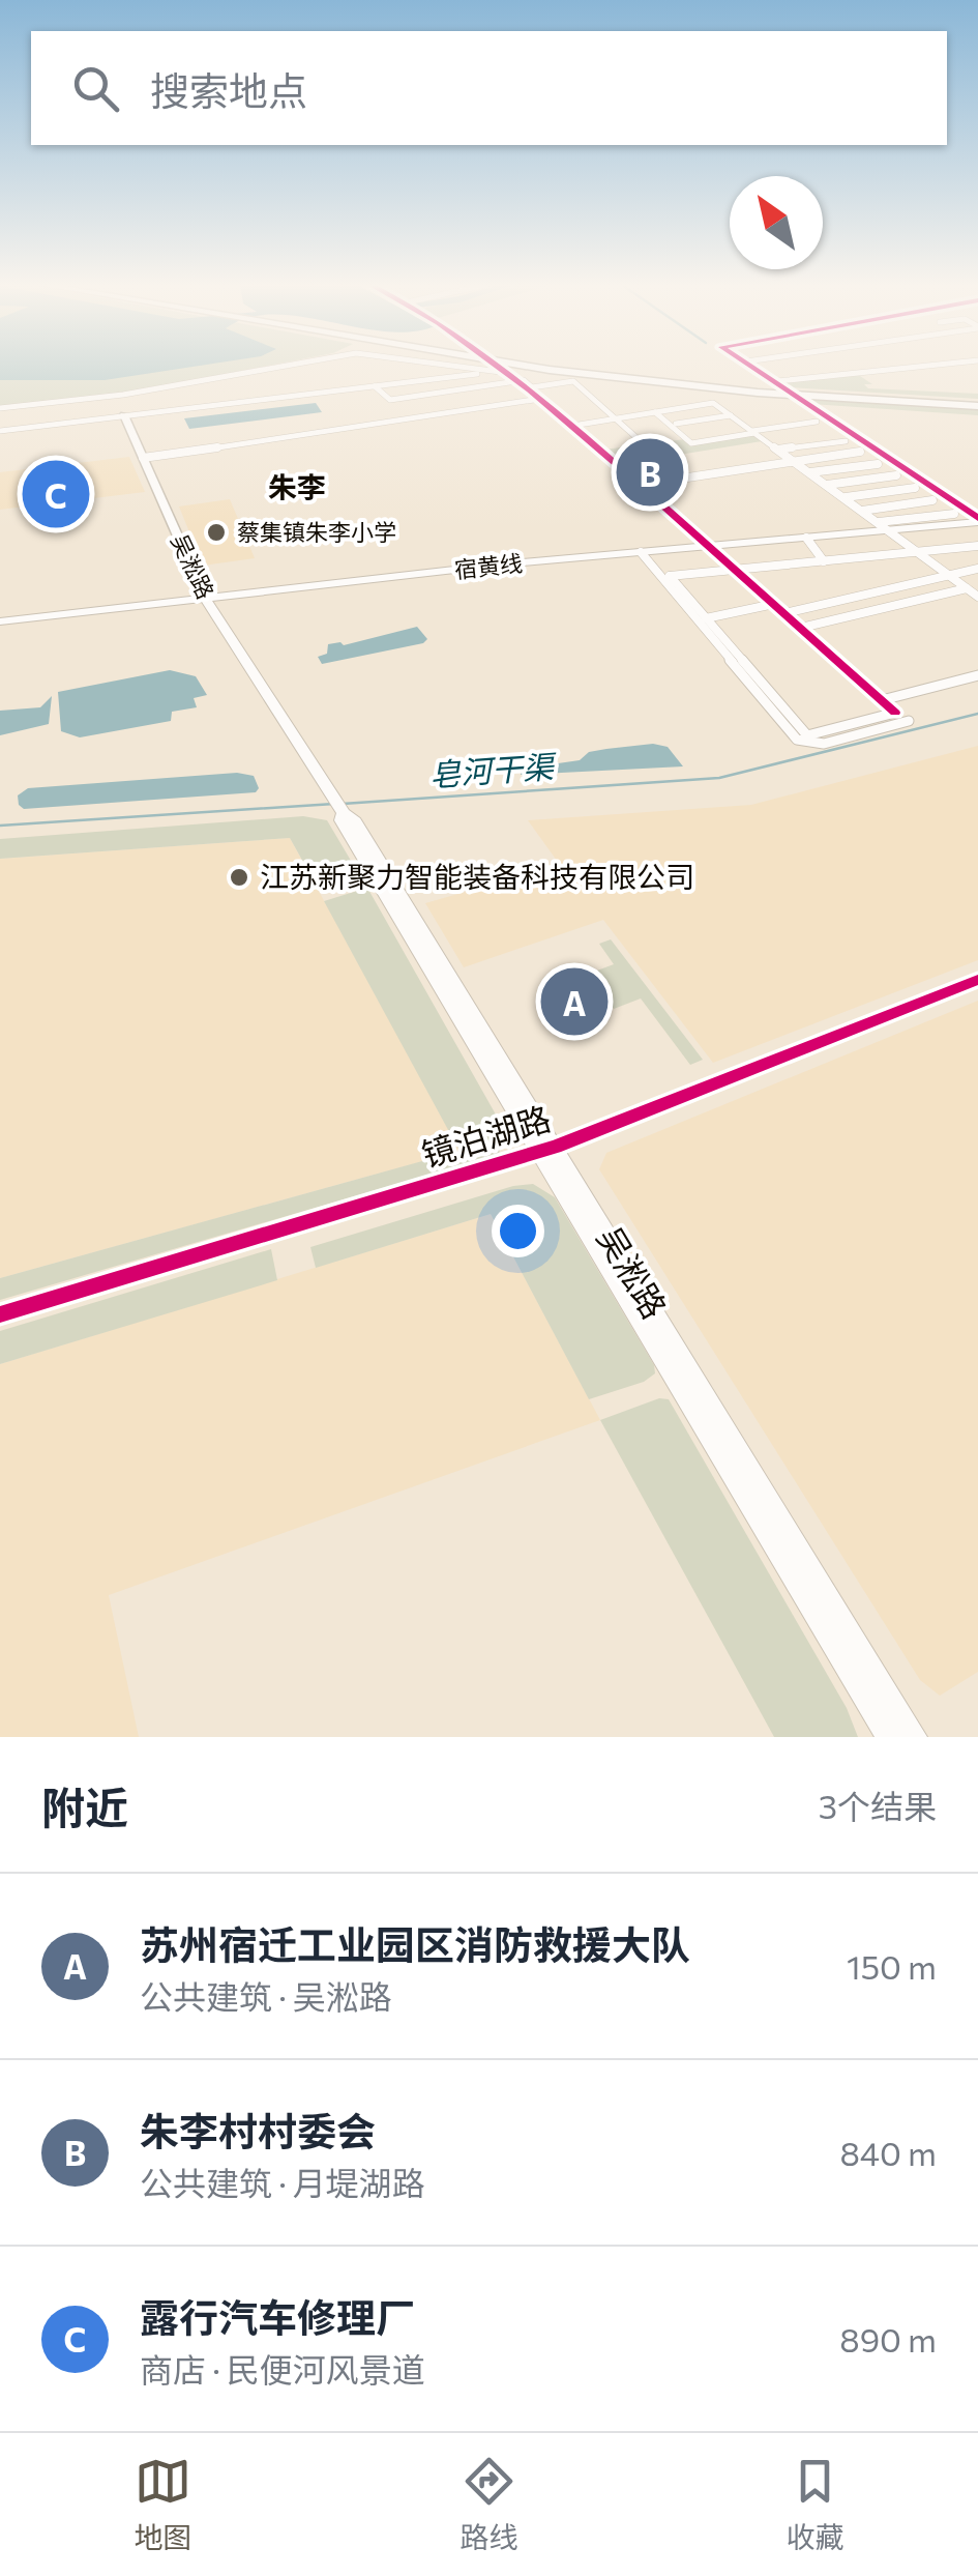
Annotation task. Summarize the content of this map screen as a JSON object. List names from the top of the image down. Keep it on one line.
{"streets":{"main road":["吴淞路","宿黄线"],"street":["镜泊湖路"]},"crossings":[["吴淞路","宿黄线"],["吴淞路","镜泊湖路"]],"districts":["朱李"],"water":["皂河干渠"],"places":["蔡集镇朱李小学","江苏新聚力智能装备科技有限公司"],"north":"top left","page":{"search":"搜索地点","pins":["B","C","A"],"heading":["附近","3个结果"],"list":[{"mark":"A","name":"苏州宿迁工业园区消防救援大队","note":"公共建筑 · 吴淞路","value":"150 m"},{"mark":"B","name":"朱李村村委会","note":"公共建筑 · 月堤湖路","value":"840 m"},{"mark":"C","name":"露行汽车修理厂","note":"商店 · 民便河风景道","value":"890 m"}],"nav":["地图","路线","收藏"]}}
